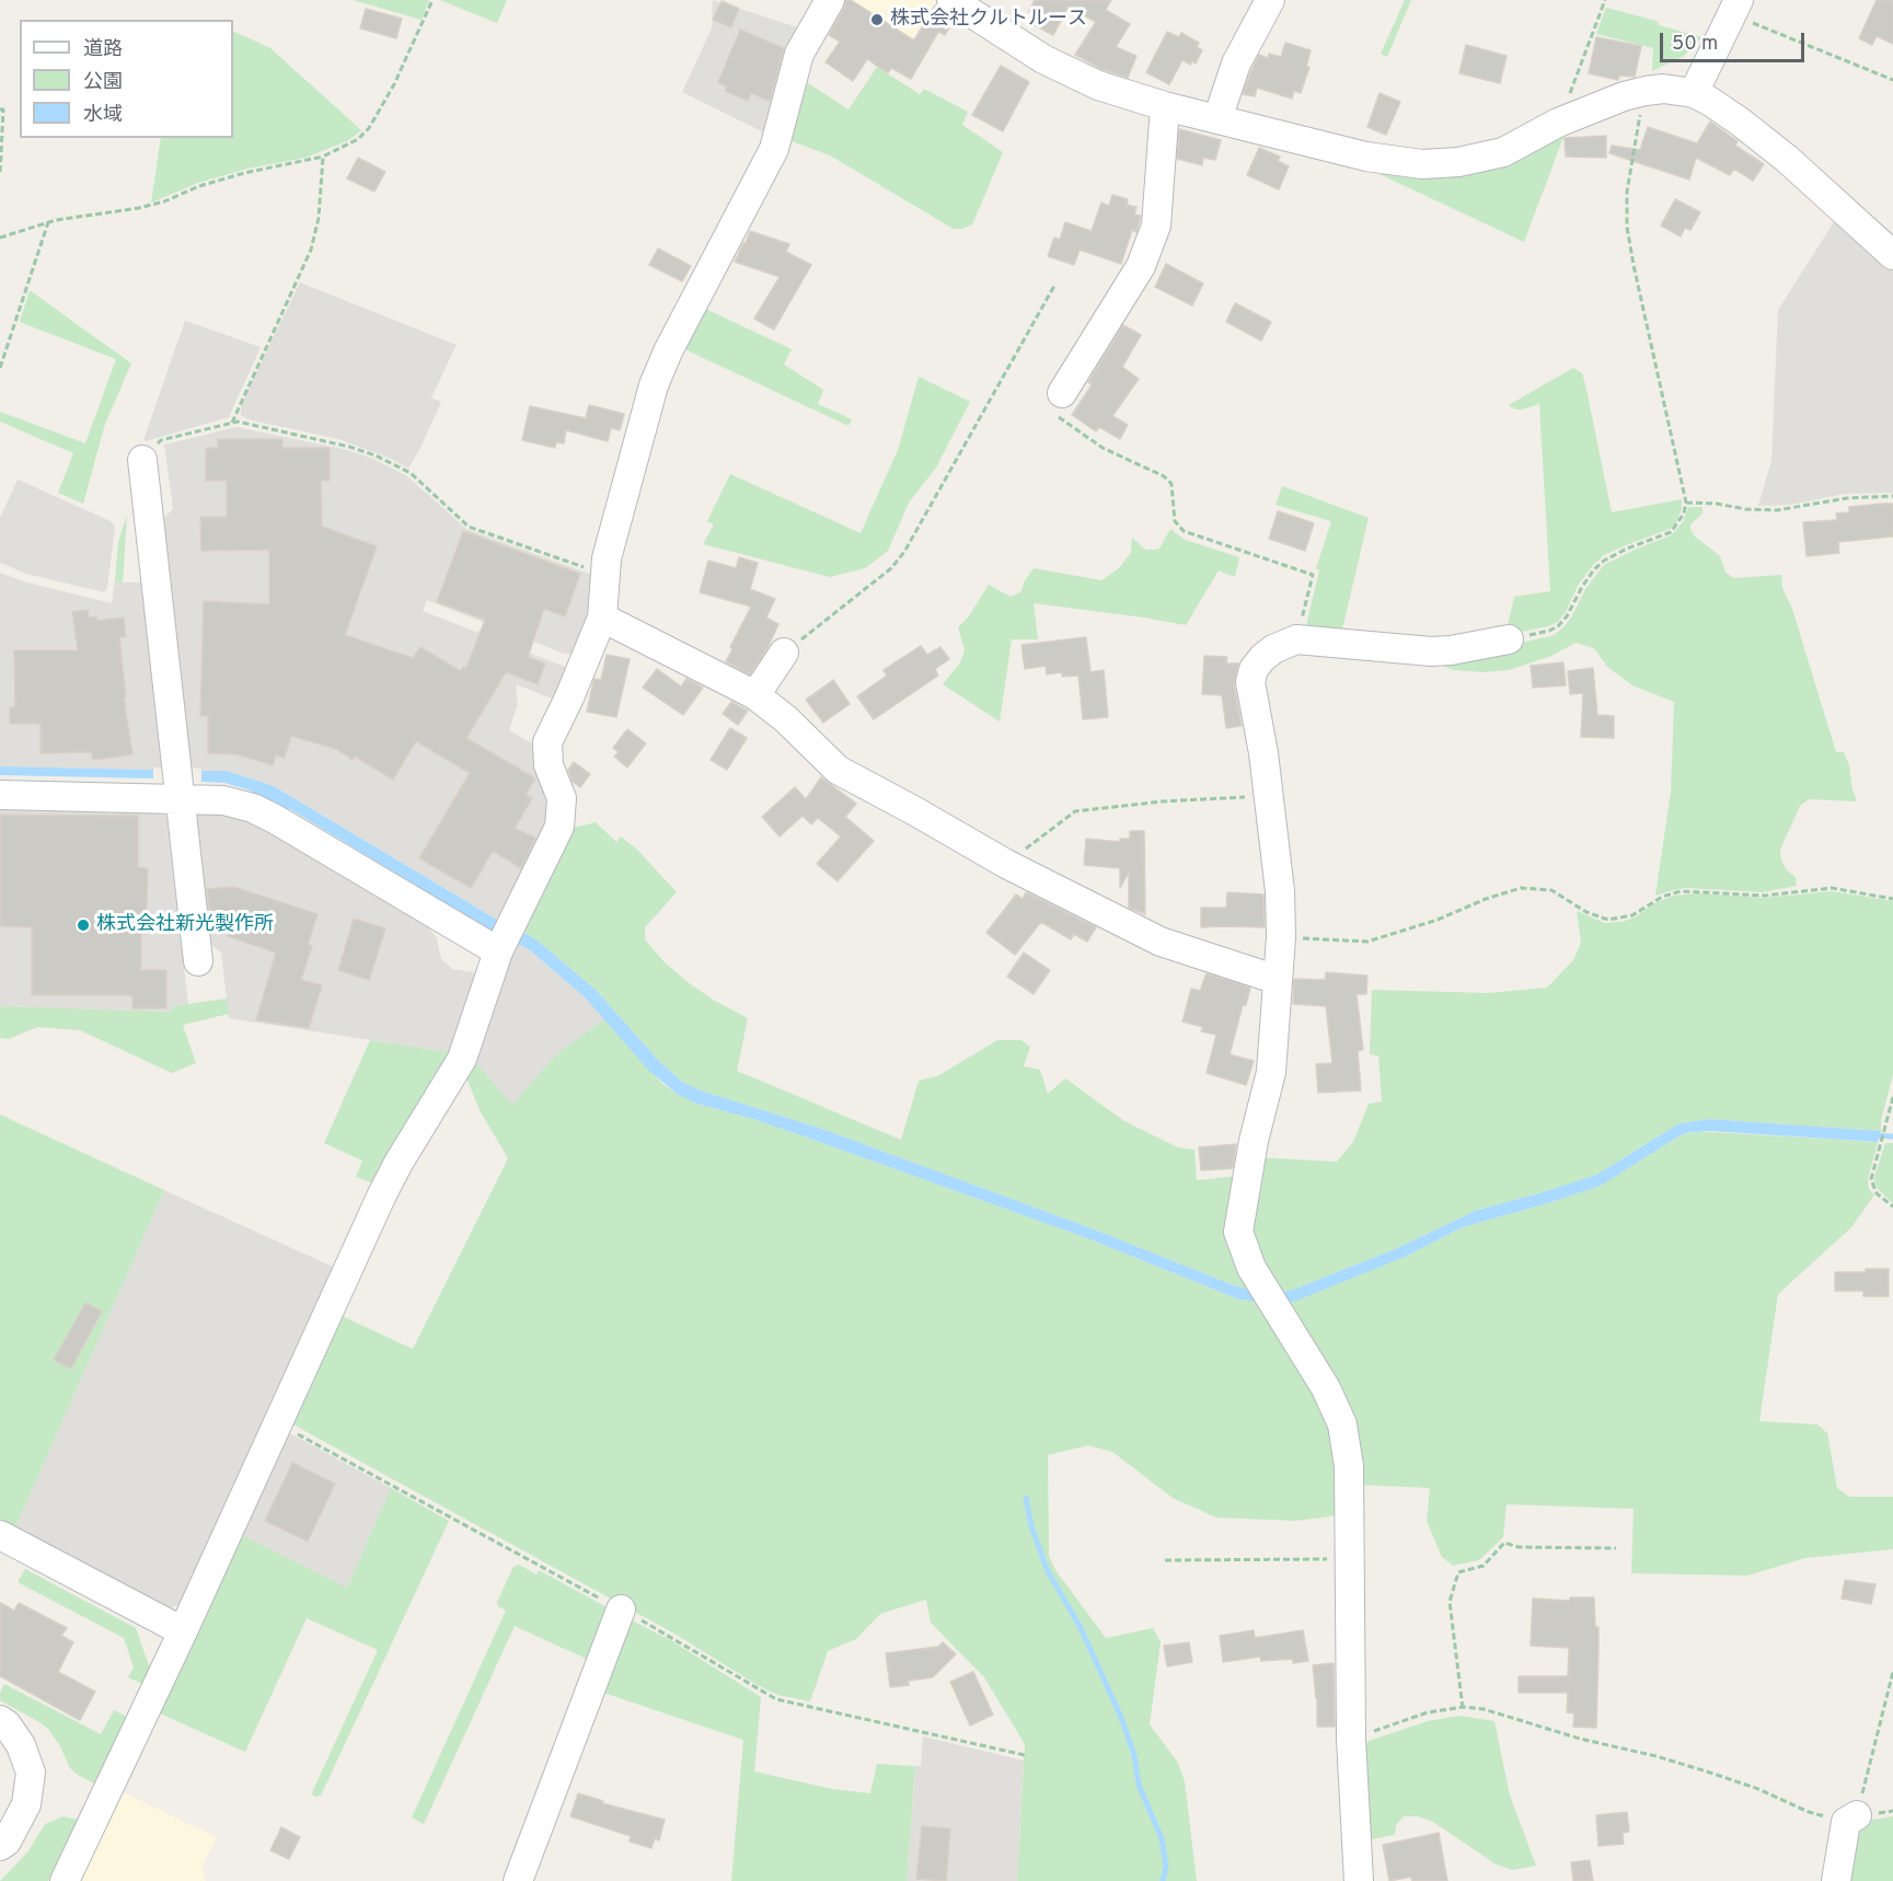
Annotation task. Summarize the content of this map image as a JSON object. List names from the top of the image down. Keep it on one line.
{"places":["株式会社クルトルース","株式会社新光製作所"],"legend":["道路","公園","水域"],"scale_bar":"50 m"}
